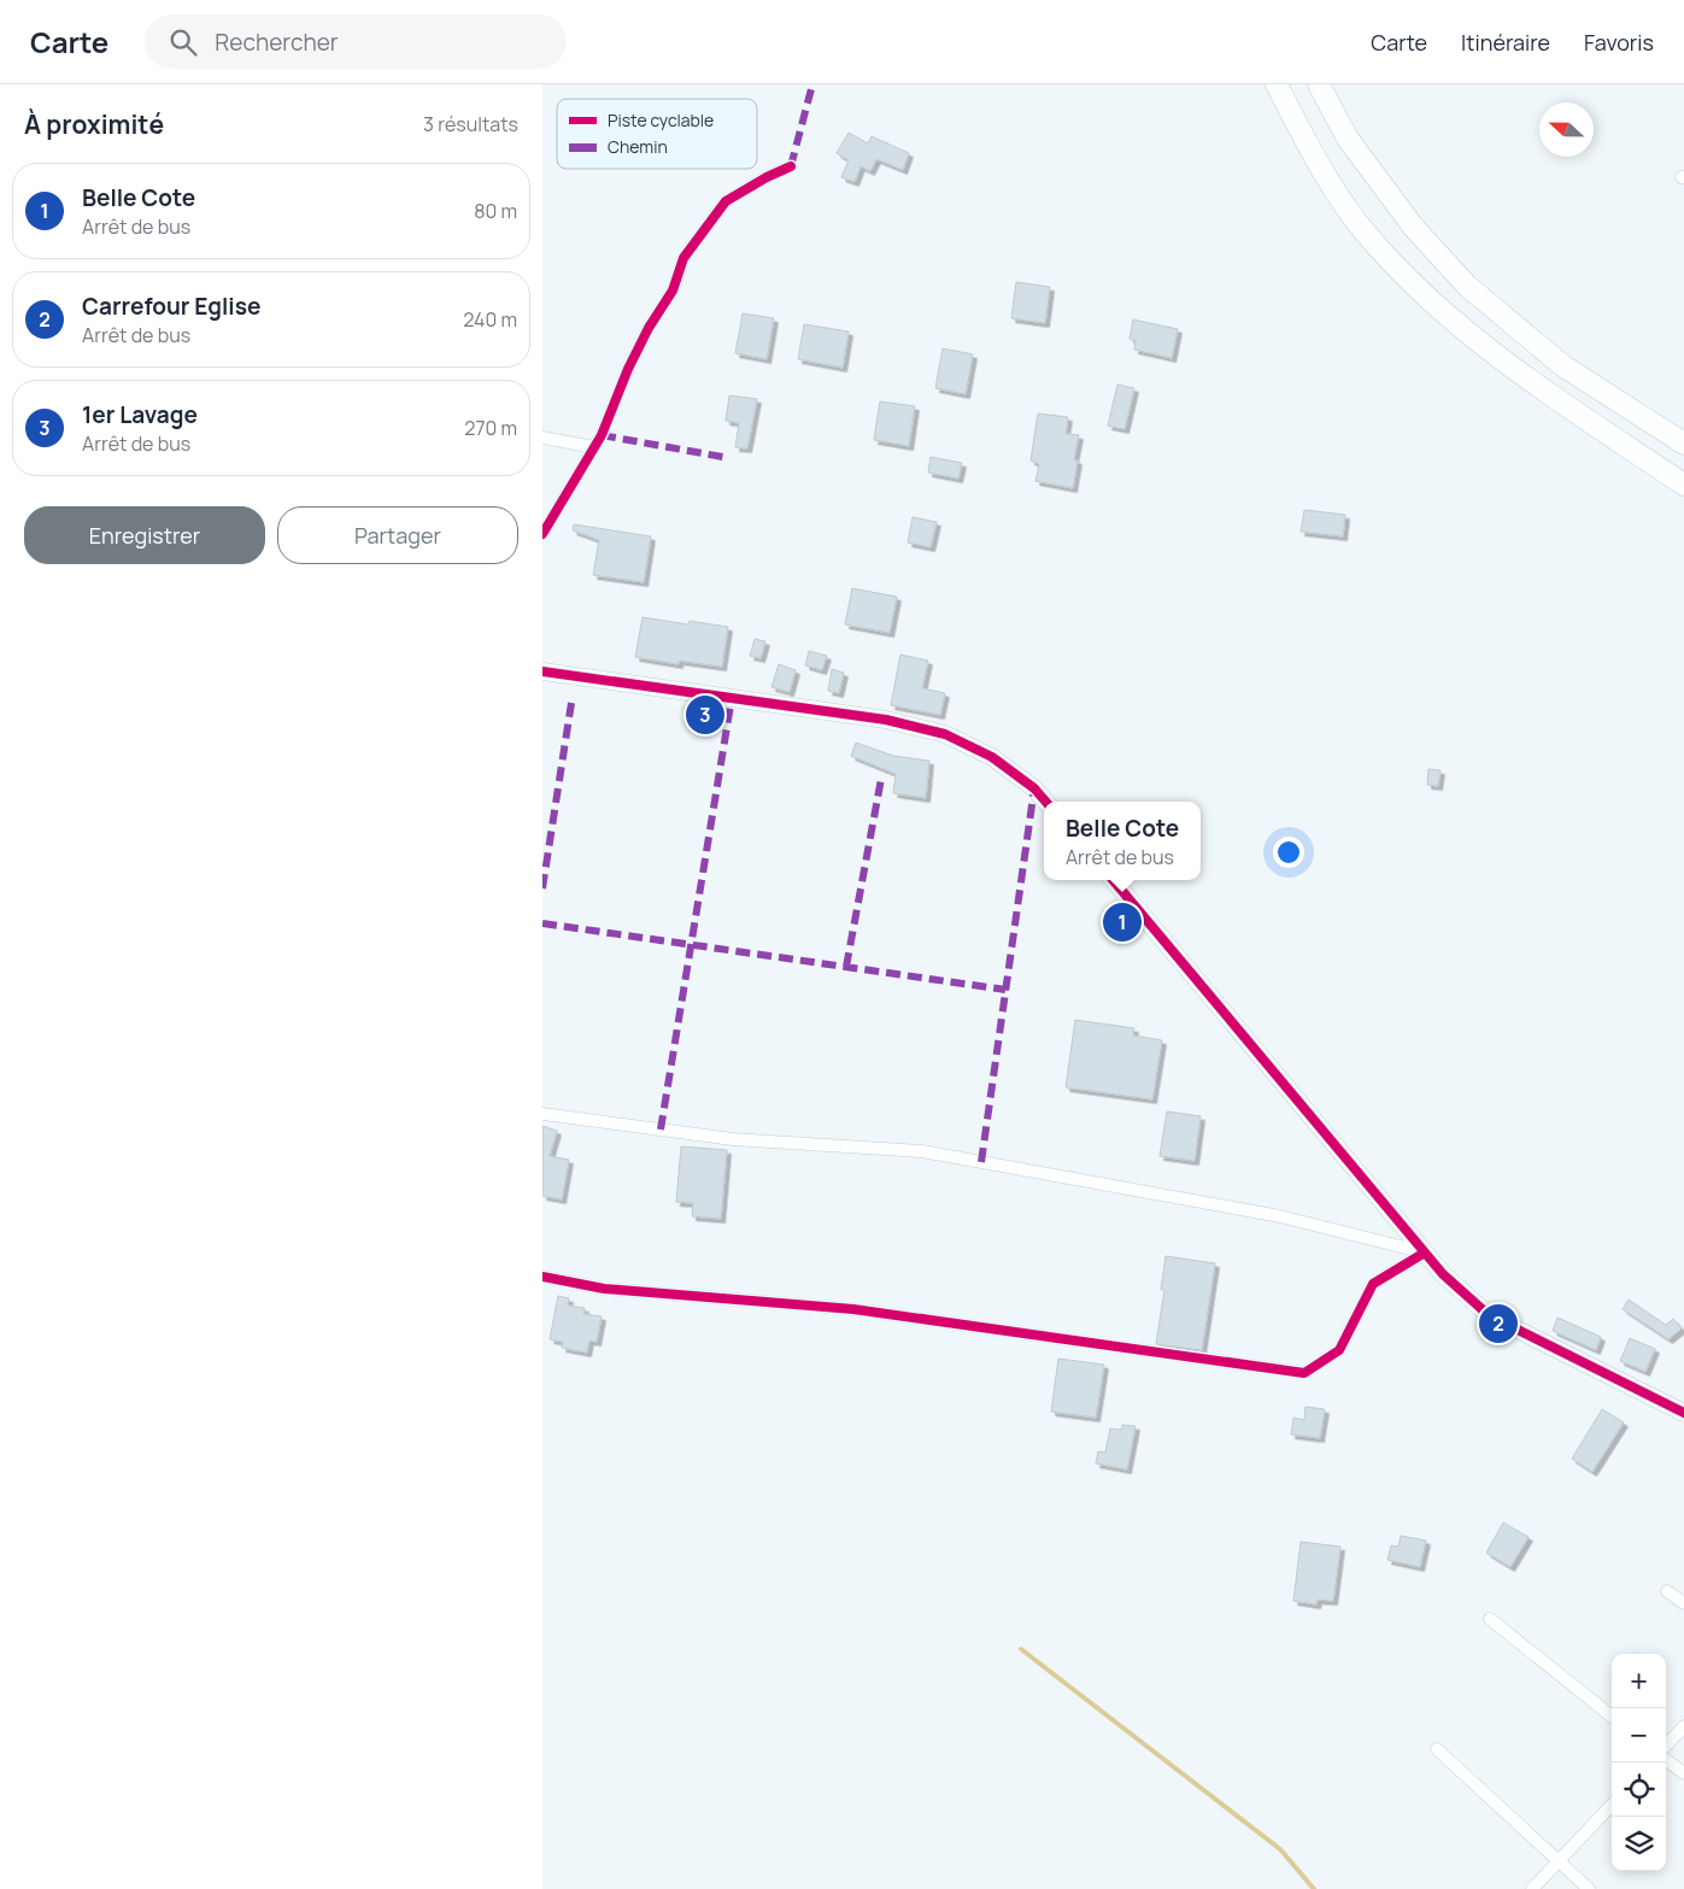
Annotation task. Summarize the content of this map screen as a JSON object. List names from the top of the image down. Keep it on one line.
{"legend":["Piste cyclable","Chemin"],"north":"left","page":{"header":"Carte","search":"Rechercher","nav":["Carte","Itinéraire","Favoris"],"heading":["À proximité","3 résultats"],"list":[{"mark":"1","name":"Belle Cote","note":"Arrêt de bus","value":"80 m"},{"mark":"2","name":"Carrefour Eglise","note":"Arrêt de bus","value":"240 m"},{"mark":"3","name":"1er Lavage","note":"Arrêt de bus","value":"270 m"}],"buttons":["Enregistrer","Partager"],"pins":["3","1","2"],"popup":["Belle Cote","Arrêt de bus"],"map_buttons":["+","−"]}}
